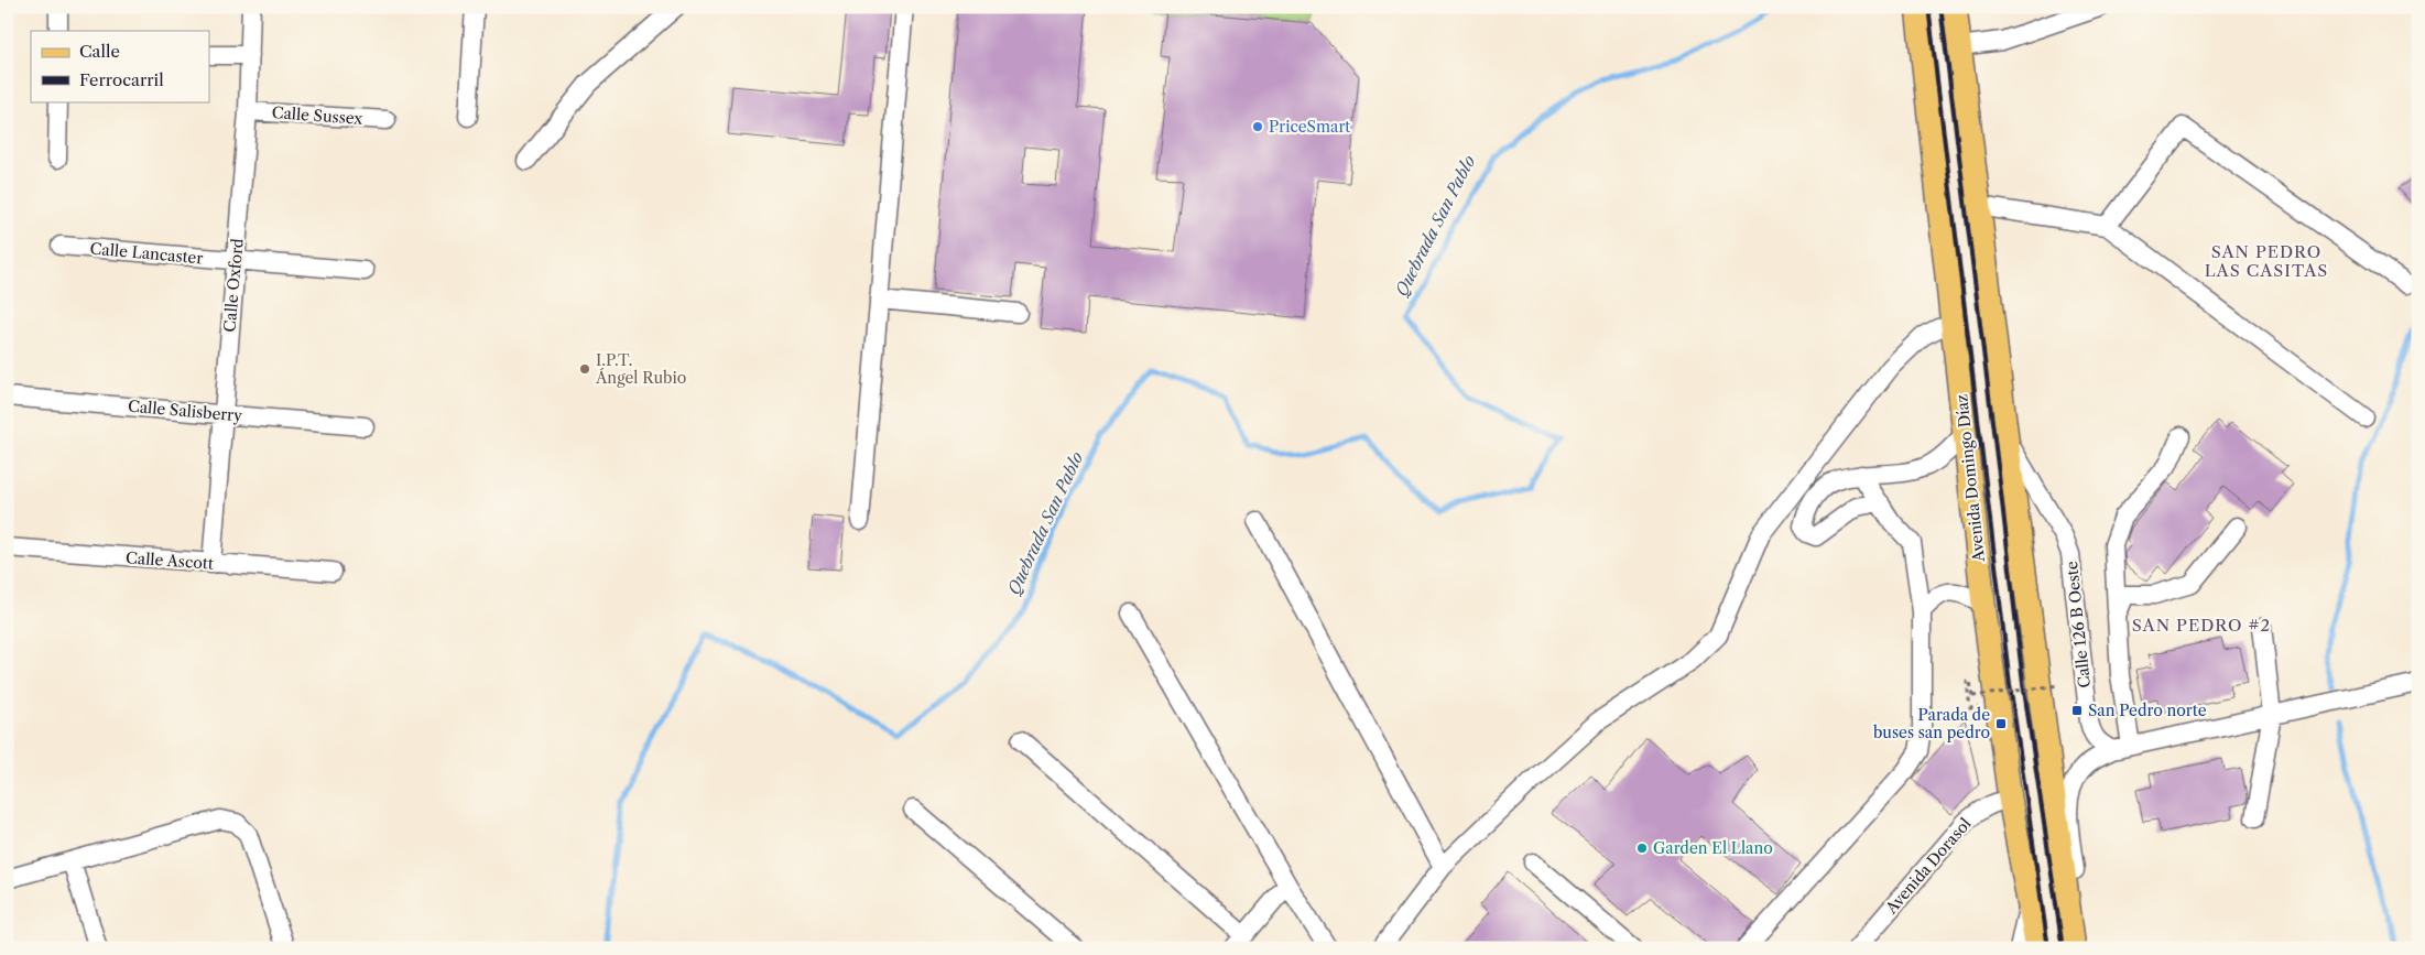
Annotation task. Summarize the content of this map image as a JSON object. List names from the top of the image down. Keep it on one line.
{"streets":{"main road":["Avenida Domingo Díaz"],"street":["Calle Sussex","Calle Lancaster","Calle Oxford","Calle Salisberry","Calle Ascott","Calle 126 B Oeste","Avenida Dorasol"]},"crossings":[["Calle Sussex","Calle Oxford"],["Calle Lancaster","Calle Oxford"],["Calle Oxford","Calle Salisberry"],["Calle Oxford","Calle Ascott"],["Avenida Domingo Díaz","Avenida Dorasol"]],"districts":["SAN PEDRO LAS CASITAS","SAN PEDRO #2"],"water":["Quebrada San Pablo"],"places":{"other":["PriceSmart","I.P.T. Ángel Rubio","Garden El Llano"],"transit":["San Pedro norte","Parada de buses san pedro"]},"legend":["Calle","Ferrocarril"]}
